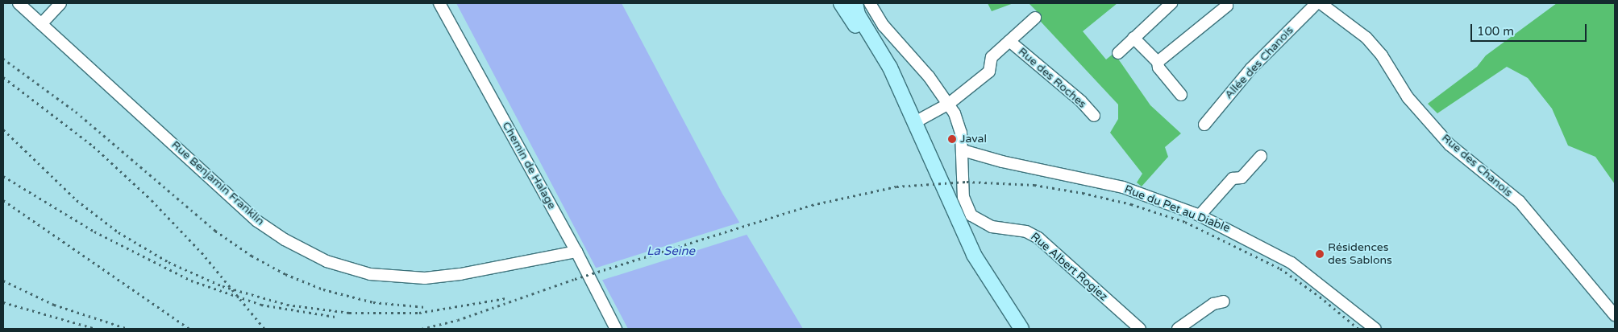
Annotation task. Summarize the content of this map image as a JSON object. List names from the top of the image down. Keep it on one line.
{"streets":{"street":["Allée des Chanois","Rue des Roches","Chemin de Halage","Rue des Chanois","Rue Benjamin Franklin","Rue du Pet au Diable","Rue Albert Rogiez"]},"crossings":[["Rue des Roches","Rue Albert Rogiez"],["Chemin de Halage","Rue Benjamin Franklin"],["Rue du Pet au Diable","Rue Albert Rogiez"]],"water":["La Seine"],"places":["Javal","Résidences des Sablons"],"scale_bar":"100 m"}
